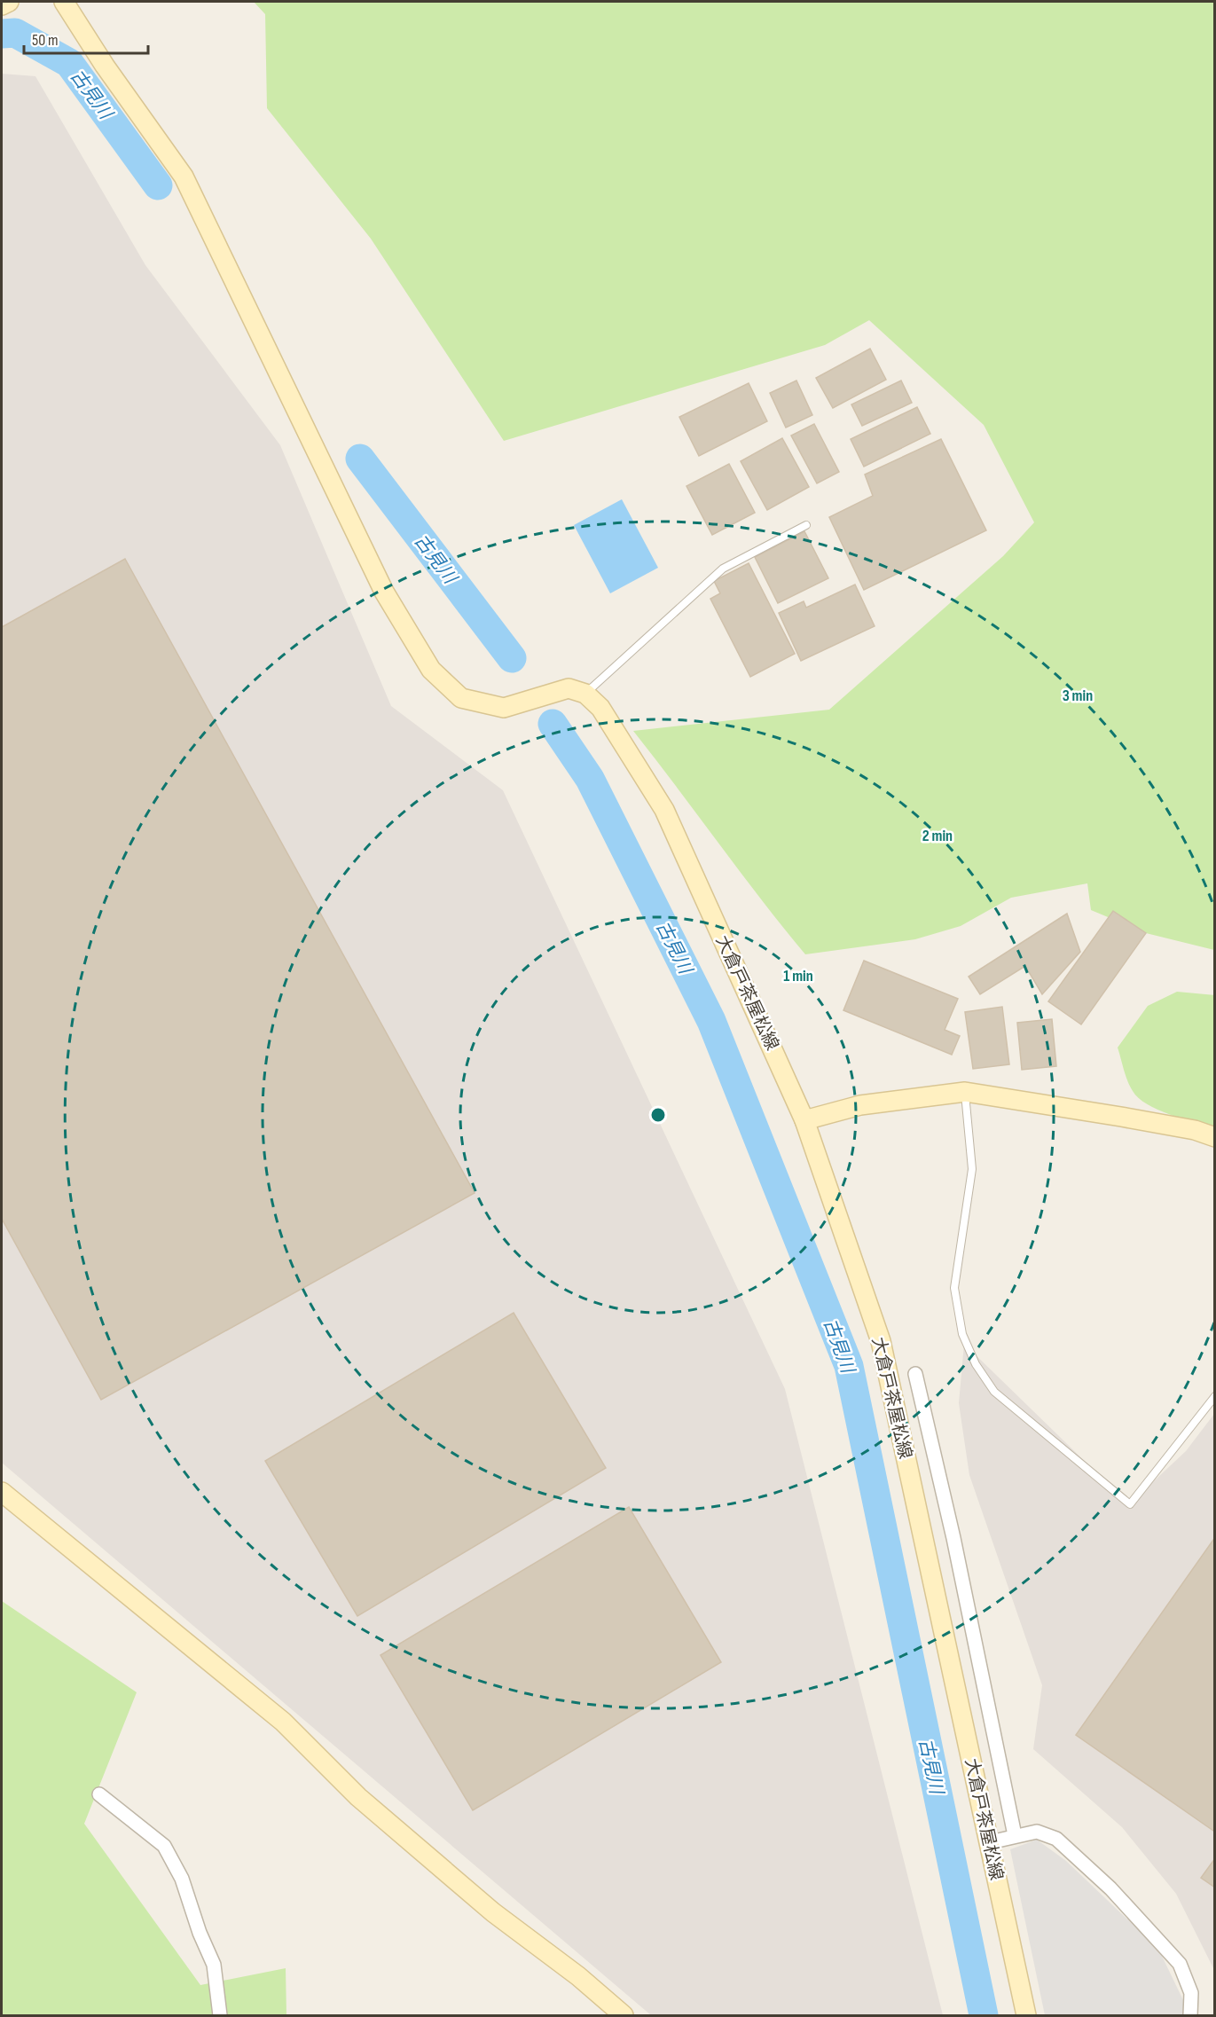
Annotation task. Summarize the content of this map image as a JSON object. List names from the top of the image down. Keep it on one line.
{"streets":{"street":["大倉戸茶屋松線"]},"water":["古見川"],"scale_bar":"50 m","rings":["3 min","2 min","1 min"]}
